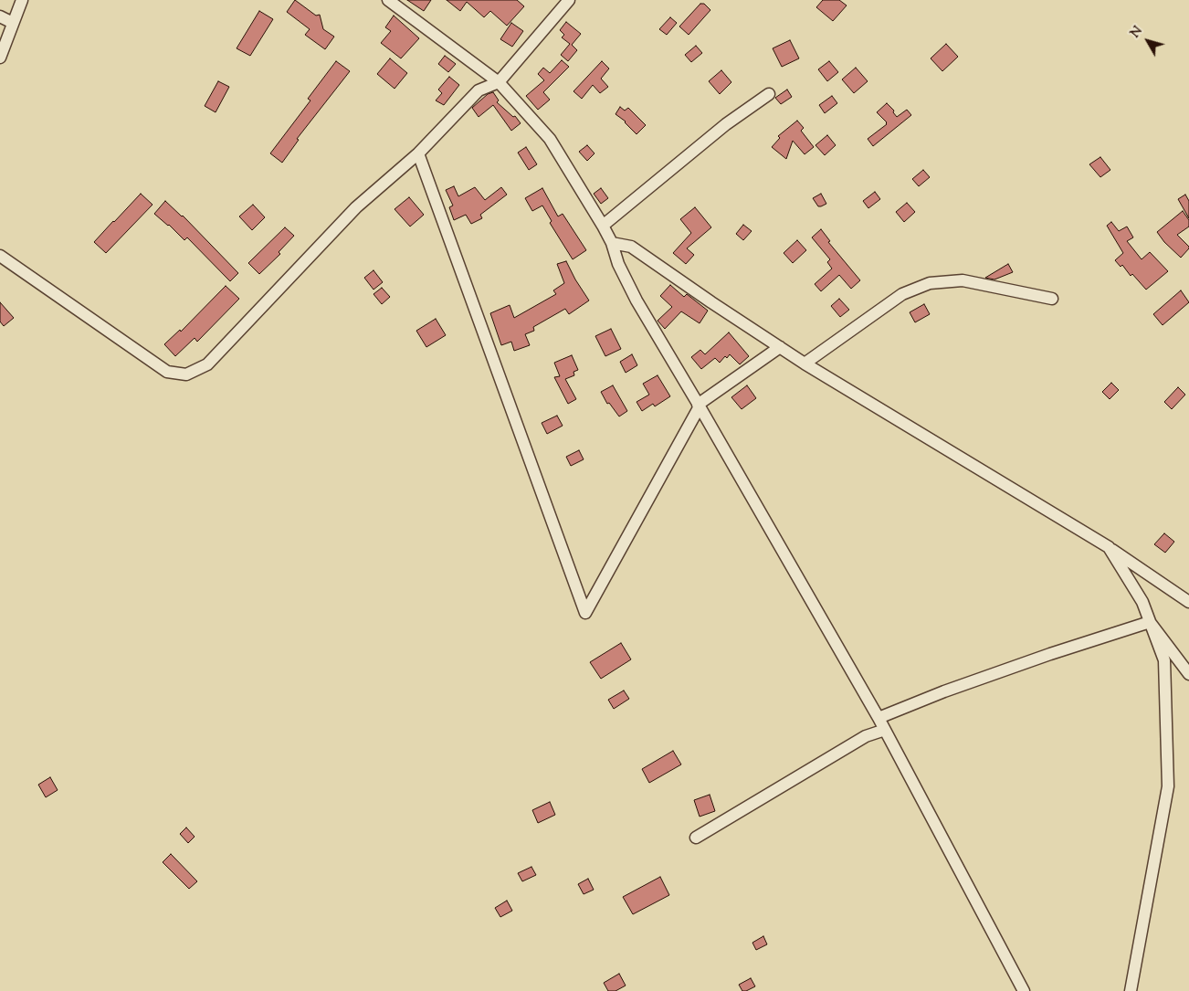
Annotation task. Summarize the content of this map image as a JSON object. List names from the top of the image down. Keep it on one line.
{"north":"top left"}
